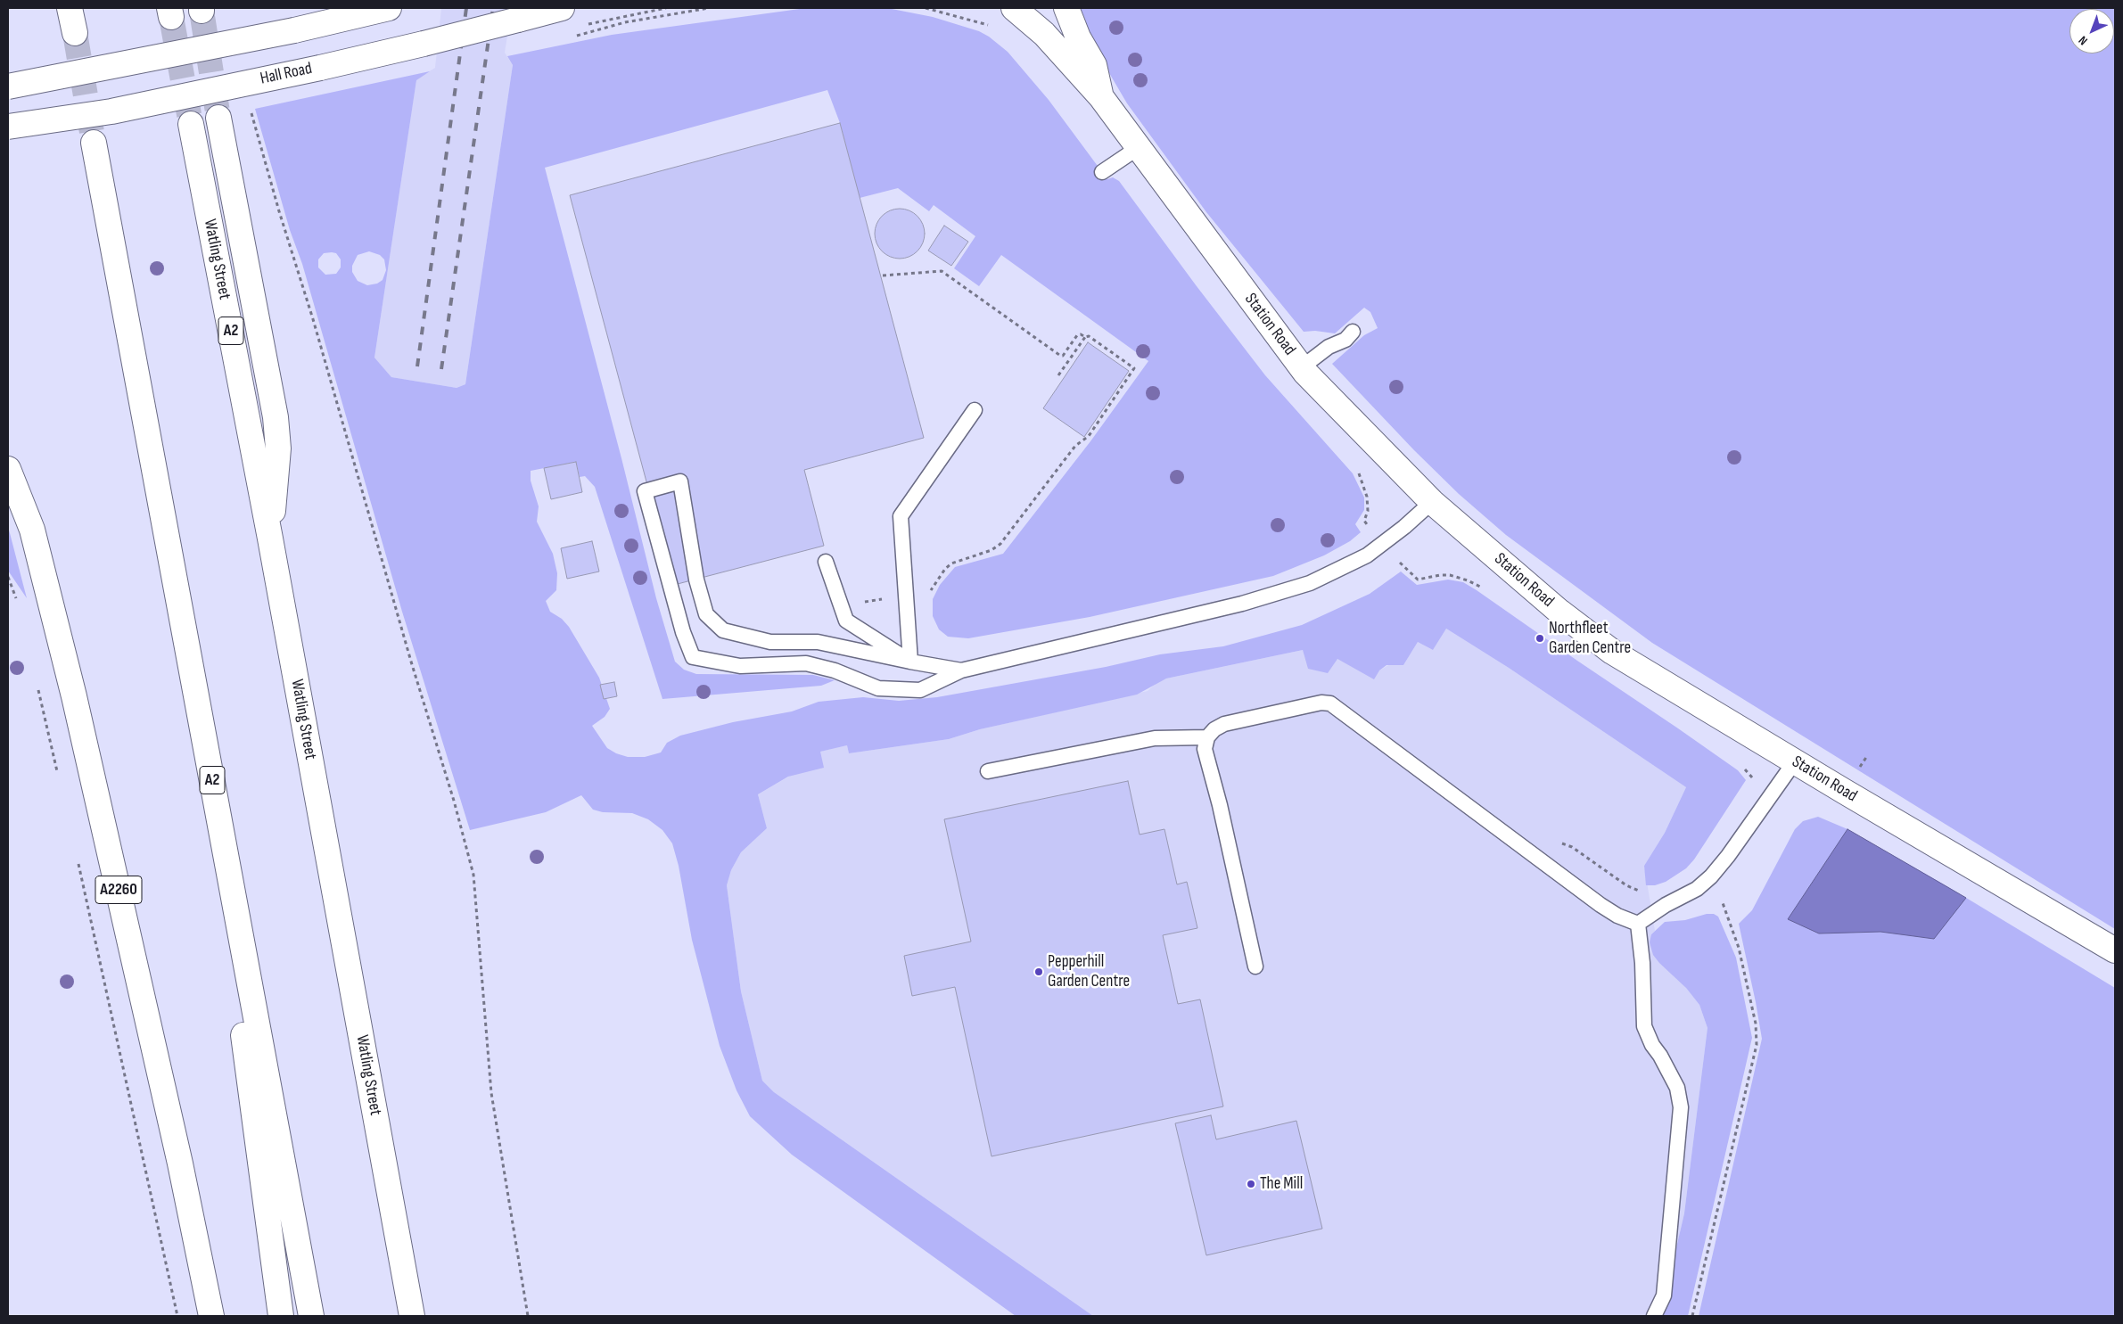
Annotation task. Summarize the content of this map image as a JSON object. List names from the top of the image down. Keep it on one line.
{"streets":{"main road":["Hall Road","Watling Street","Station Road","A2","A2260"]},"places":["Northfleet Garden Centre","Pepperhill Garden Centre","The Mill"],"north":"bottom left"}
